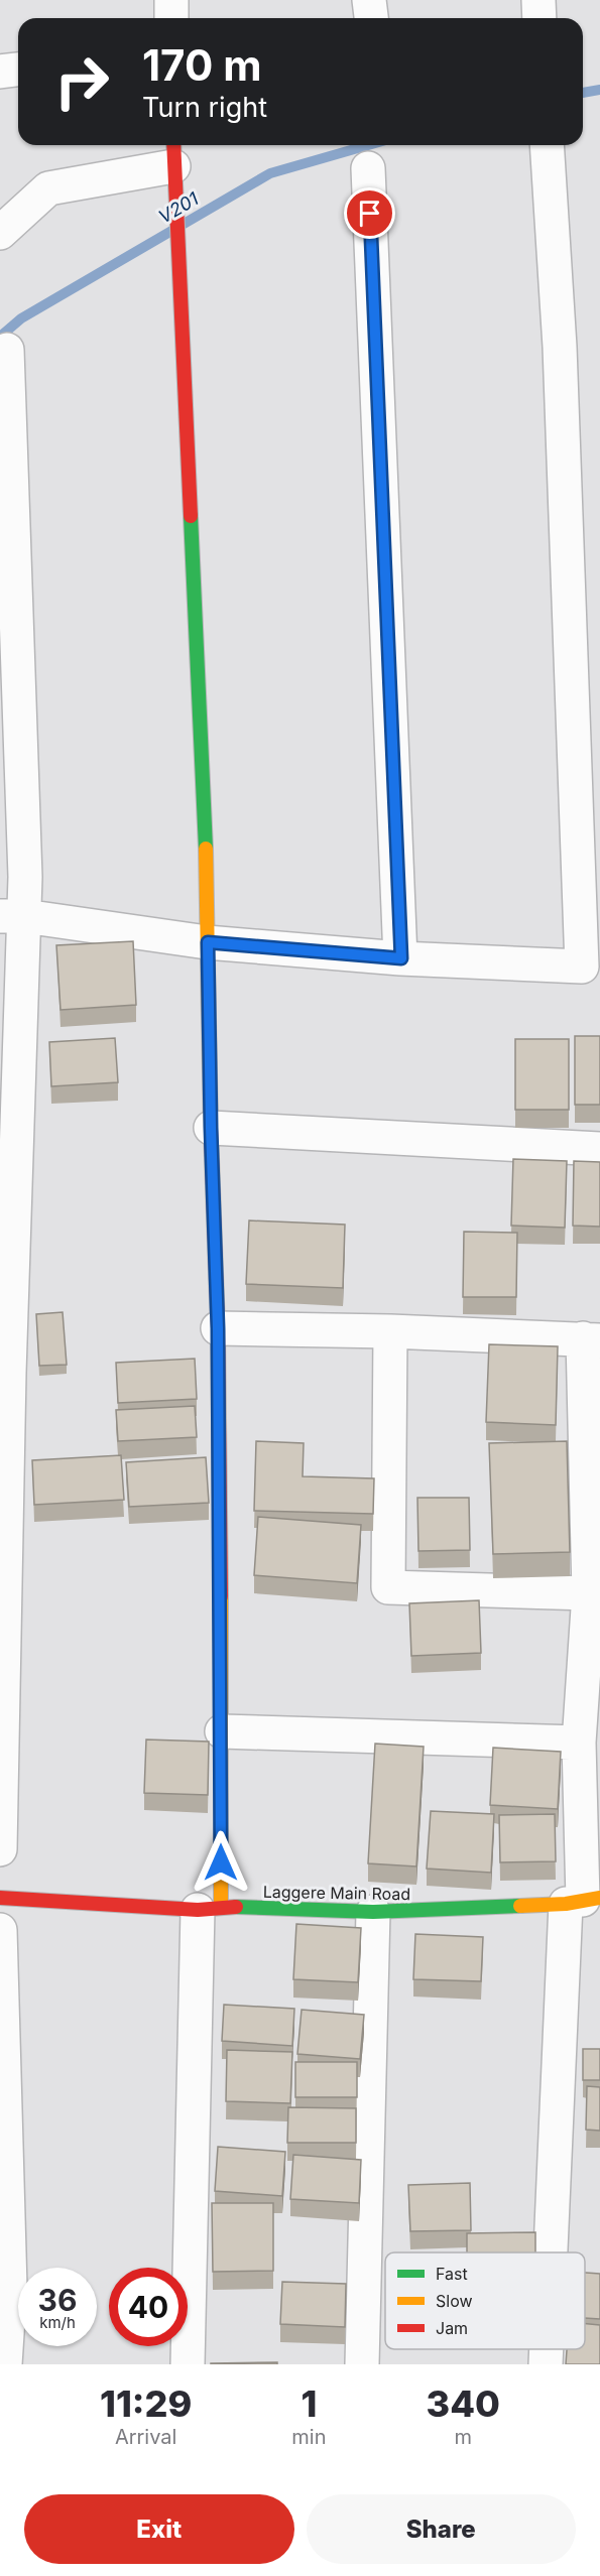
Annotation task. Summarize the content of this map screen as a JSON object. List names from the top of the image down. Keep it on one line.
{"streets":{"street":["Laggere Main Road"]},"water":["V201"],"legend":["Fast","Slow","Jam"],"page":{"turn":["170 m","Turn right"],"speed":"36 km/h","limit":"40","eta":["11:29","Arrival","1","min","340","m"],"buttons":["Exit","Share"]}}
